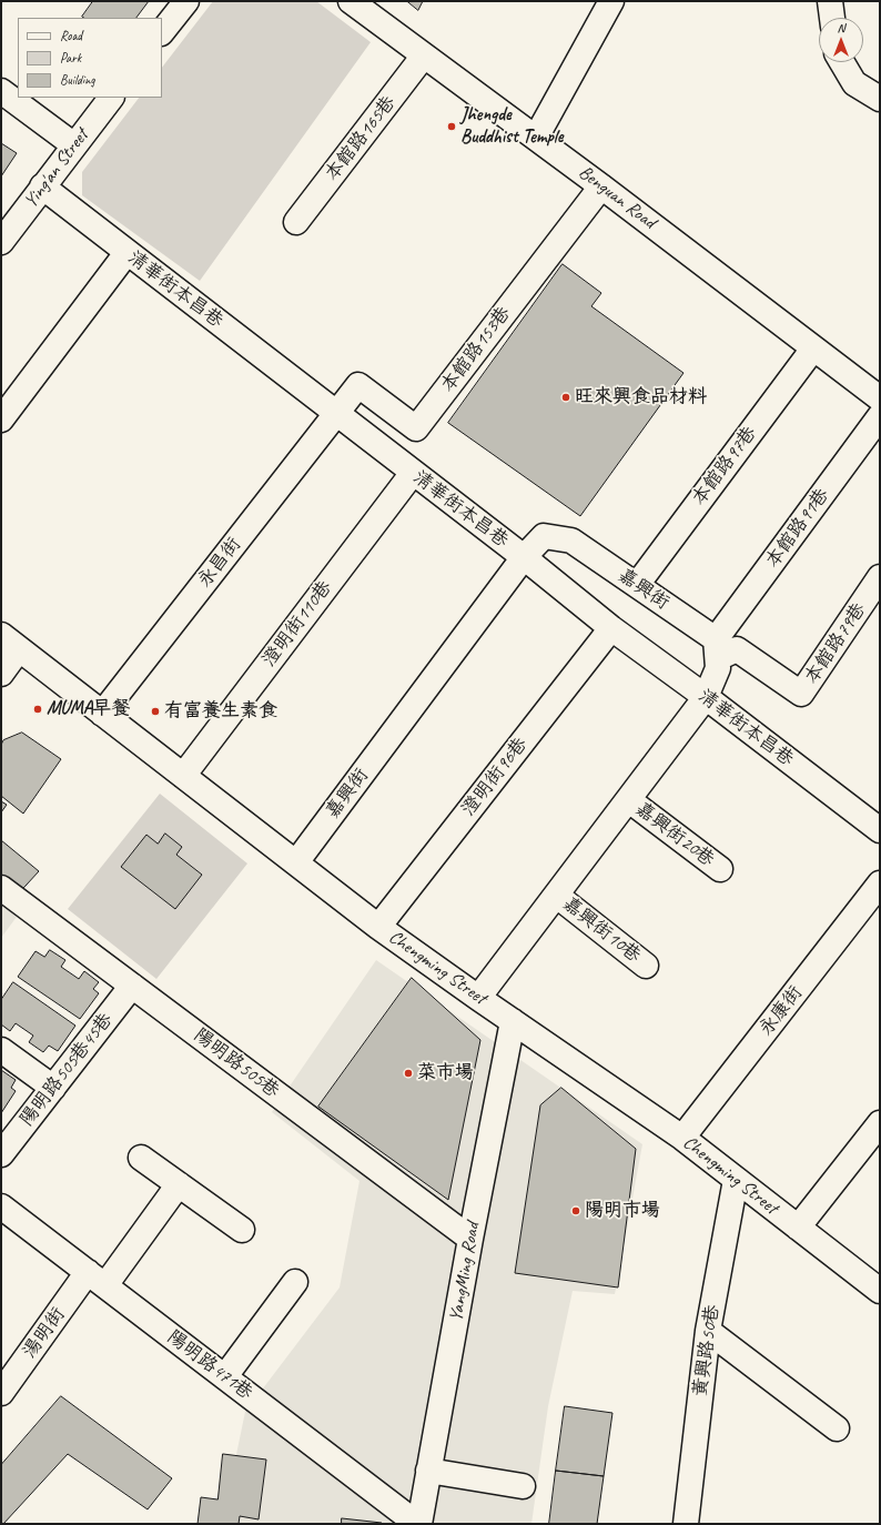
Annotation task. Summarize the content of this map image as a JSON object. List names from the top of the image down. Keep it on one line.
{"streets":{"street":["本館路165巷","Ying'an Street","Benguan Road","清華街本昌巷","本館路153巷","本館路97巷","本館路91巷","永昌街","嘉興街","澄明街110巷","本館路79巷","澄明街96巷","嘉興街20巷","嘉興街10巷","Chengming Street","永康街","陽明路505巷","陽明路505巷45巷","YangMing Road","湯明街","黃興路50巷","陽明路471巷"]},"crossings":[["本館路165巷","Benguan Road"],["Ying'an Street","清華街本昌巷"],["Benguan Road","本館路153巷"],["Benguan Road","本館路97巷"],["清華街本昌巷","本館路153巷"],["清華街本昌巷","永昌街"],["清華街本昌巷","嘉興街"],["清華街本昌巷","澄明街110巷"],["清華街本昌巷","澄明街96巷"],["本館路153巷","永昌街"],["本館路97巷","嘉興街"],["本館路91巷","嘉興街"],["本館路91巷","本館路79巷"],["永昌街","Chengming Street"],["嘉興街","本館路79巷"],["嘉興街","Chengming Street"],["澄明街110巷","Chengming Street"],["澄明街96巷","Chengming Street"],["Chengming Street","永康街"],["Chengming Street","YangMing Road"],["Chengming Street","黃興路50巷"],["陽明路505巷","陽明路505巷45巷"],["陽明路505巷","YangMing Road"],["YangMing Road","陽明路471巷"],["湯明街","陽明路471巷"]],"places":["Jhengde Buddhist Temple","旺來興食品材料","MUMA早餐","有富養生素食","菜市場","陽明市場"],"legend":["Road","Park","Building"],"north":"top"}
